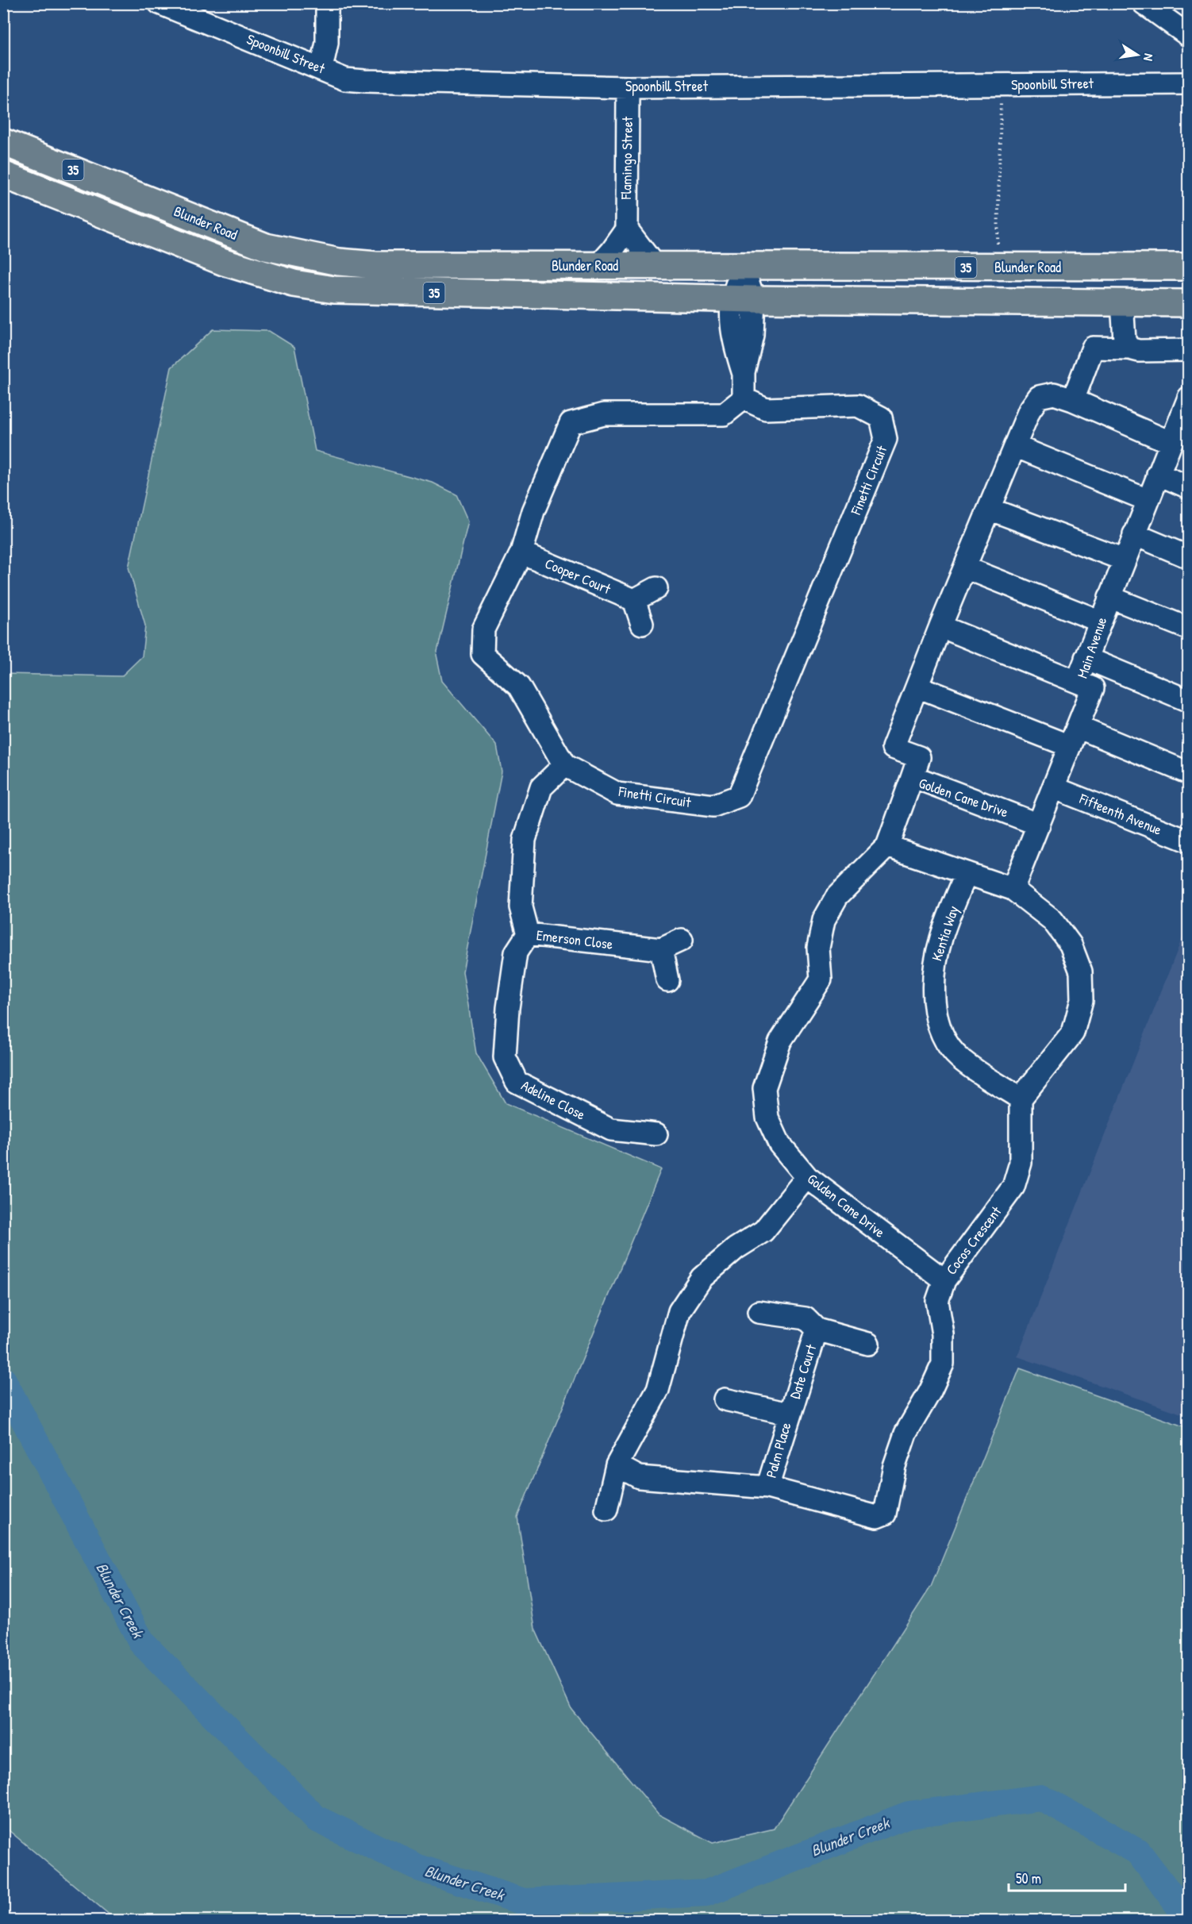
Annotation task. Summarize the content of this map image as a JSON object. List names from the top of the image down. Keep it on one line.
{"streets":{"main road":["35","Blunder Road"],"street":["Spoonbill Street","Flamingo Street","Finetti Circuit","Cooper Court","Main Avenue","Golden Cane Drive","Fifteenth Avenue","Kentia Way","Emerson Close","Adeline Close","Cocos Crescent","Date Court","Palm Place"]},"crossings":[["Spoonbill Street","Flamingo Street"],["Finetti Circuit","Emerson Close"],["Main Avenue","Golden Cane Drive"],["Main Avenue","Fifteenth Avenue"],["Golden Cane Drive","Cocos Crescent"],["Kentia Way","Cocos Crescent"],["Emerson Close","Adeline Close"],["Cocos Crescent","Palm Place"],["Date Court","Palm Place"]],"water":["Blunder Creek"],"scale_bar":"50 m","north":"right"}
